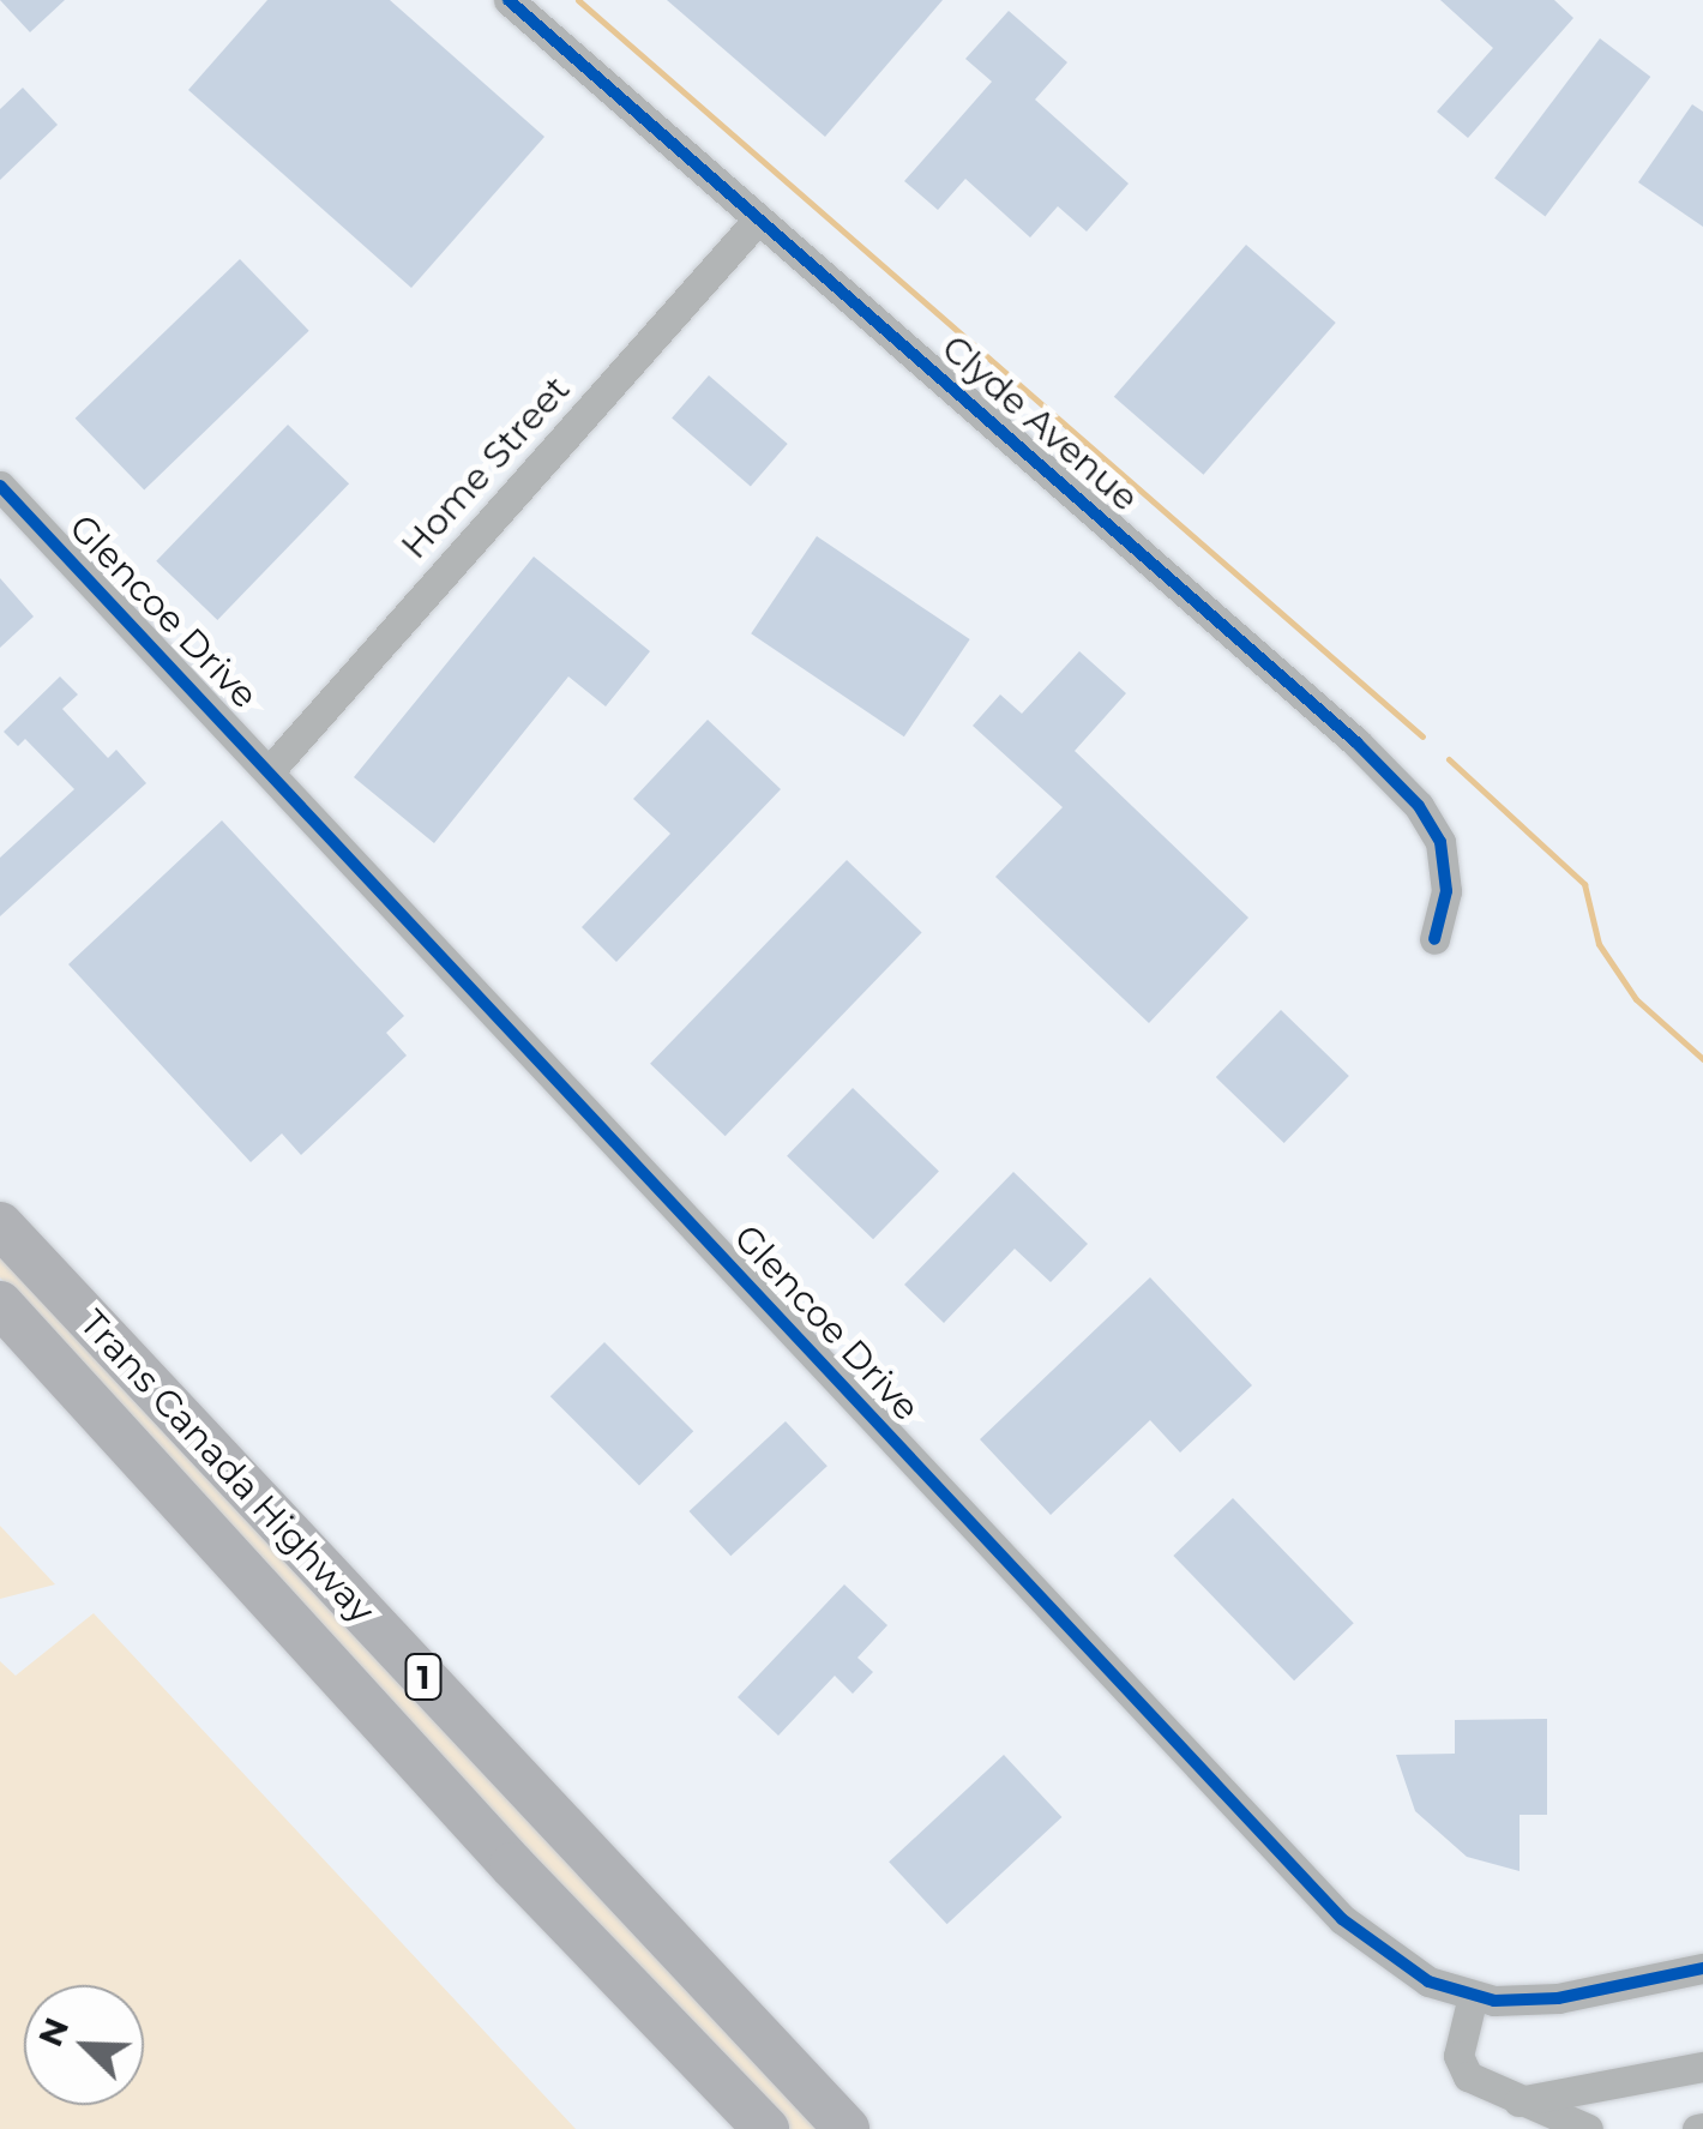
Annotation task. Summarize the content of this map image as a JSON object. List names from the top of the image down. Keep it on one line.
{"streets":{"highway":["Trans Canada Highway","1"],"street":["Clyde Avenue","Home Street","Glencoe Drive"]},"crossings":[["Clyde Avenue","Home Street"],["Home Street","Glencoe Drive"]],"north":"top left"}
